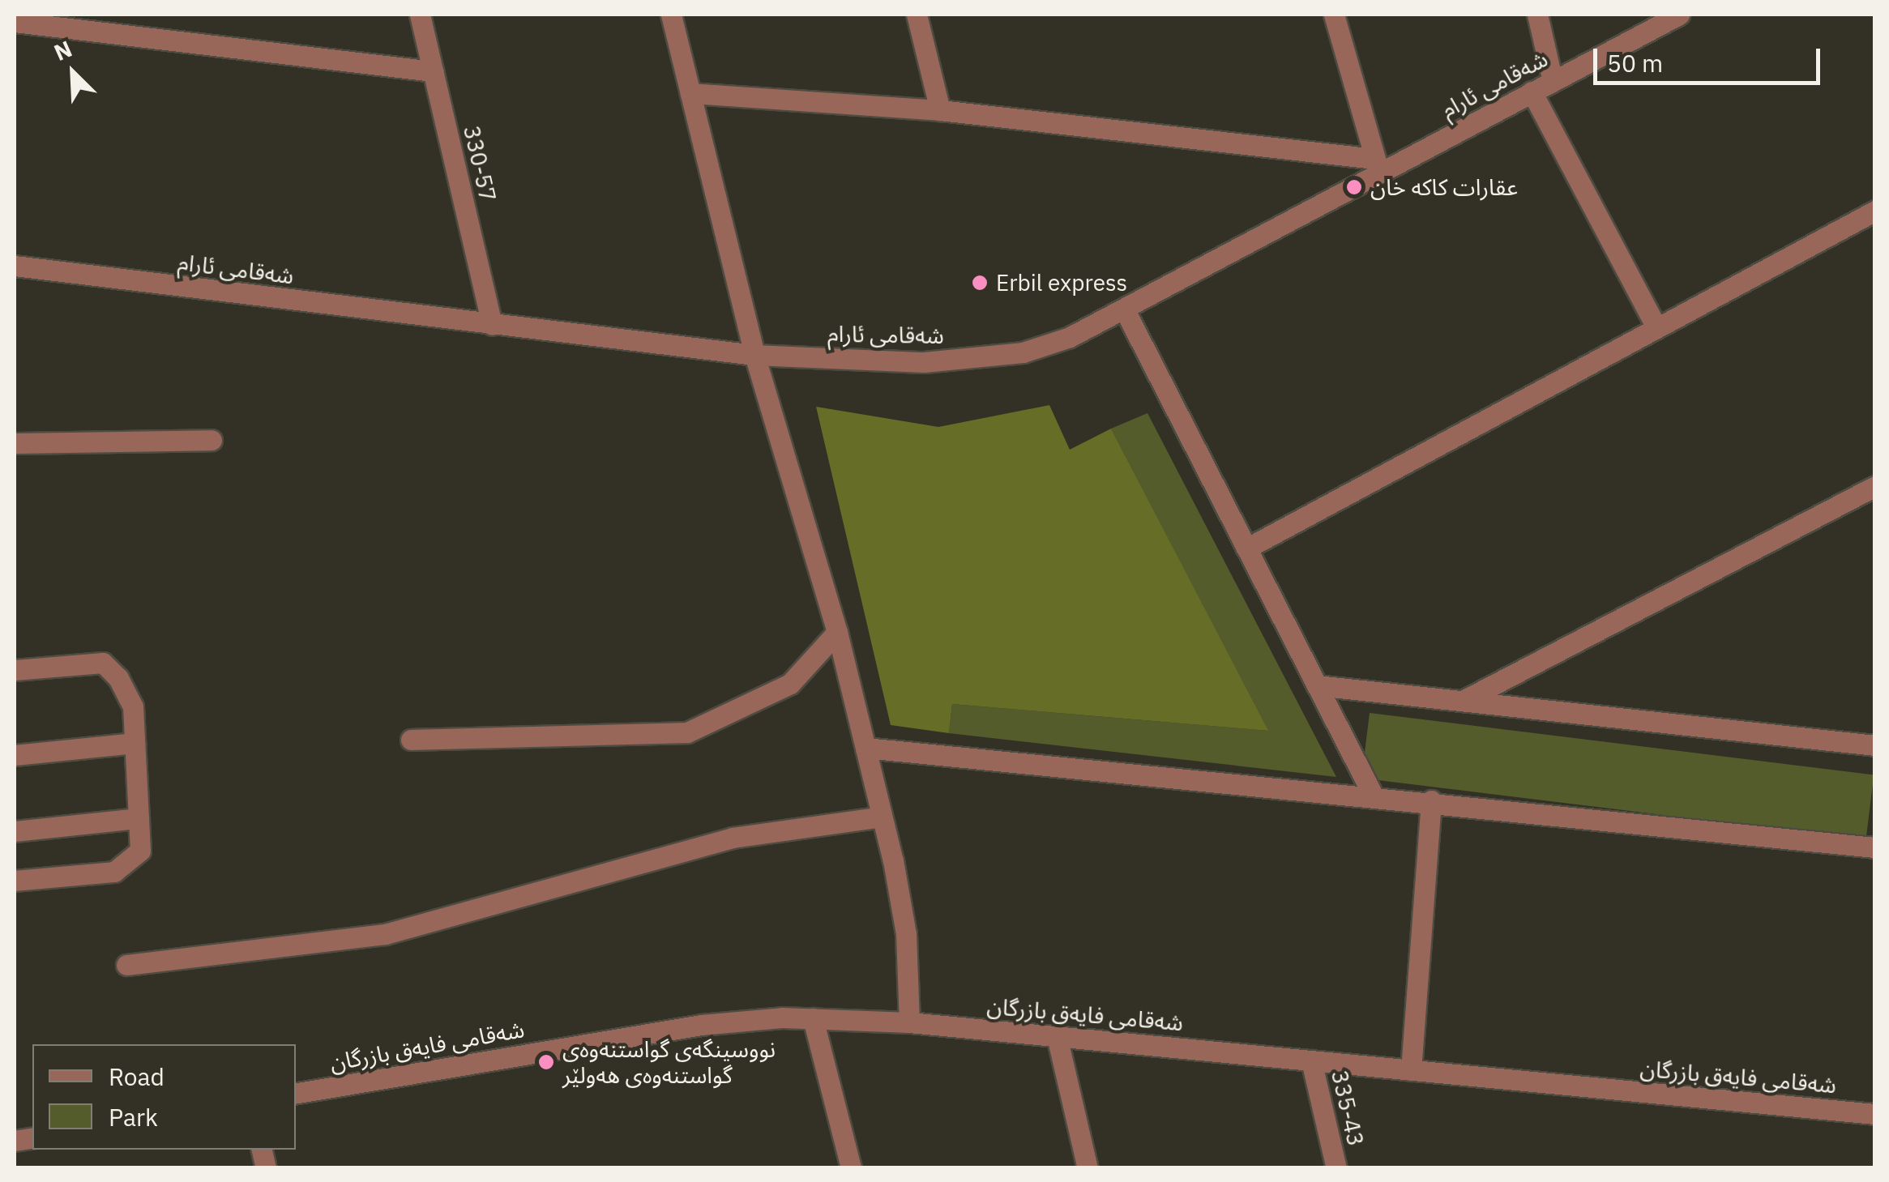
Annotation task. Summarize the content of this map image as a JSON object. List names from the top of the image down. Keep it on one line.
{"streets":{"street":["شەقامی ئارام","330-57","شەقامی فایەق بازرگان","335-43"]},"crossings":[["شەقامی ئارام","330-57"],["شەقامی فایەق بازرگان","335-43"]],"places":["عقارات كاكه خان","Erbil express","نووسینگەی گواستنەوەی گواستنەوەی هەولێر"],"legend":["Road","Park"],"scale_bar":"50 m","north":"top left"}
